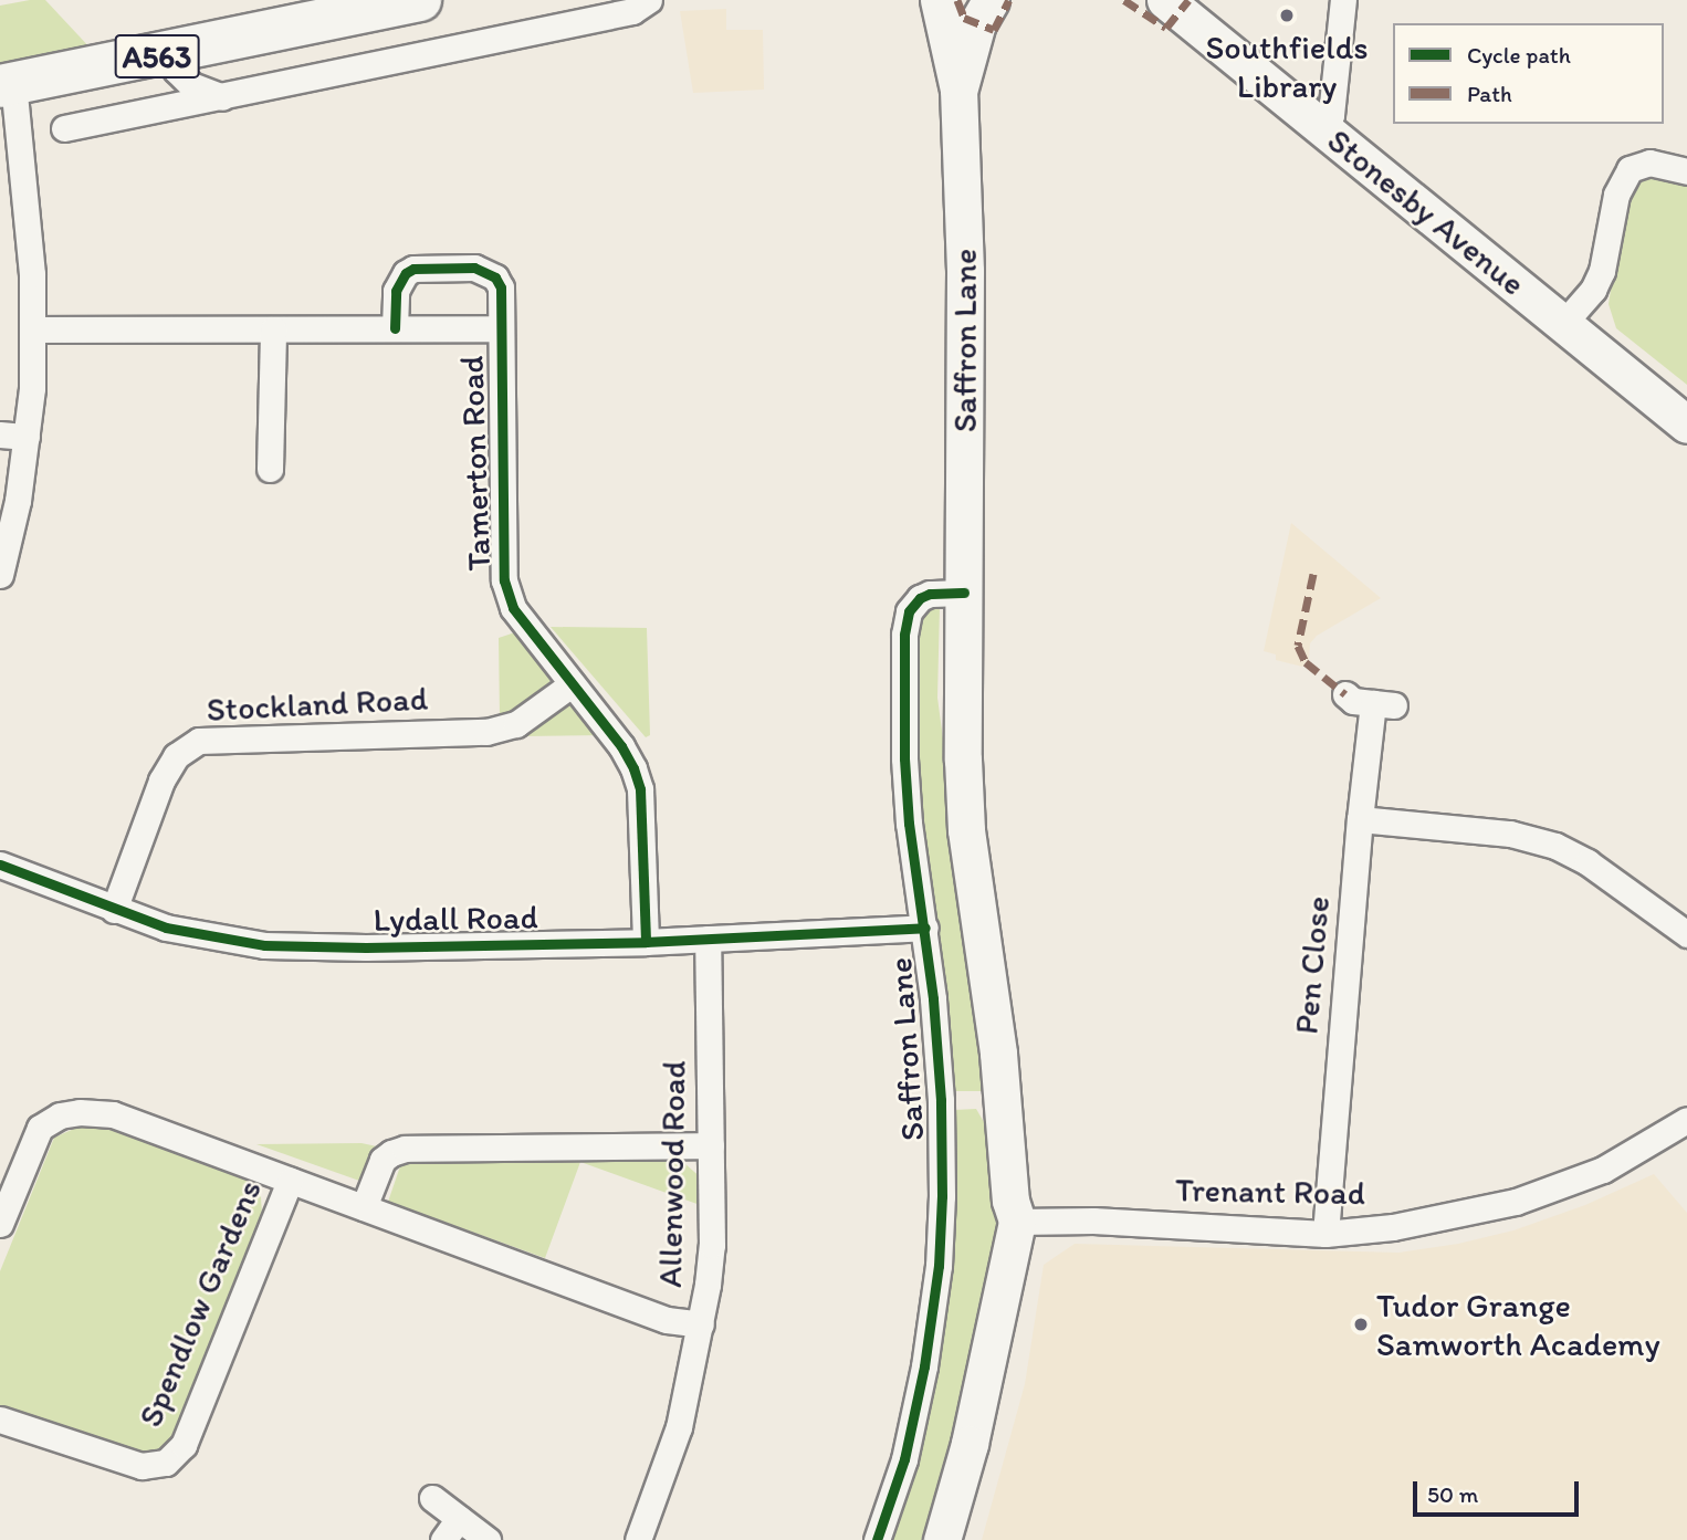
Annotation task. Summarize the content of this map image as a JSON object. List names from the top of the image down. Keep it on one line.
{"streets":{"highway":["A563"],"main road":["Stonesby Avenue","Saffron Lane"],"street":["Tamerton Road","Stockland Road","Lydall Road","Pen Close","Allenwood Road","Trenant Road","Spendlow Gardens"]},"crossings":[["Saffron Lane","Lydall Road"],["Saffron Lane","Trenant Road"],["Tamerton Road","Stockland Road"],["Tamerton Road","Lydall Road"],["Stockland Road","Lydall Road"],["Lydall Road","Allenwood Road"],["Pen Close","Trenant Road"],["Allenwood Road","Spendlow Gardens"]],"places":["Southfields Library","Tudor Grange Samworth Academy"],"legend":["Cycle path","Path"],"scale_bar":"50 m"}
